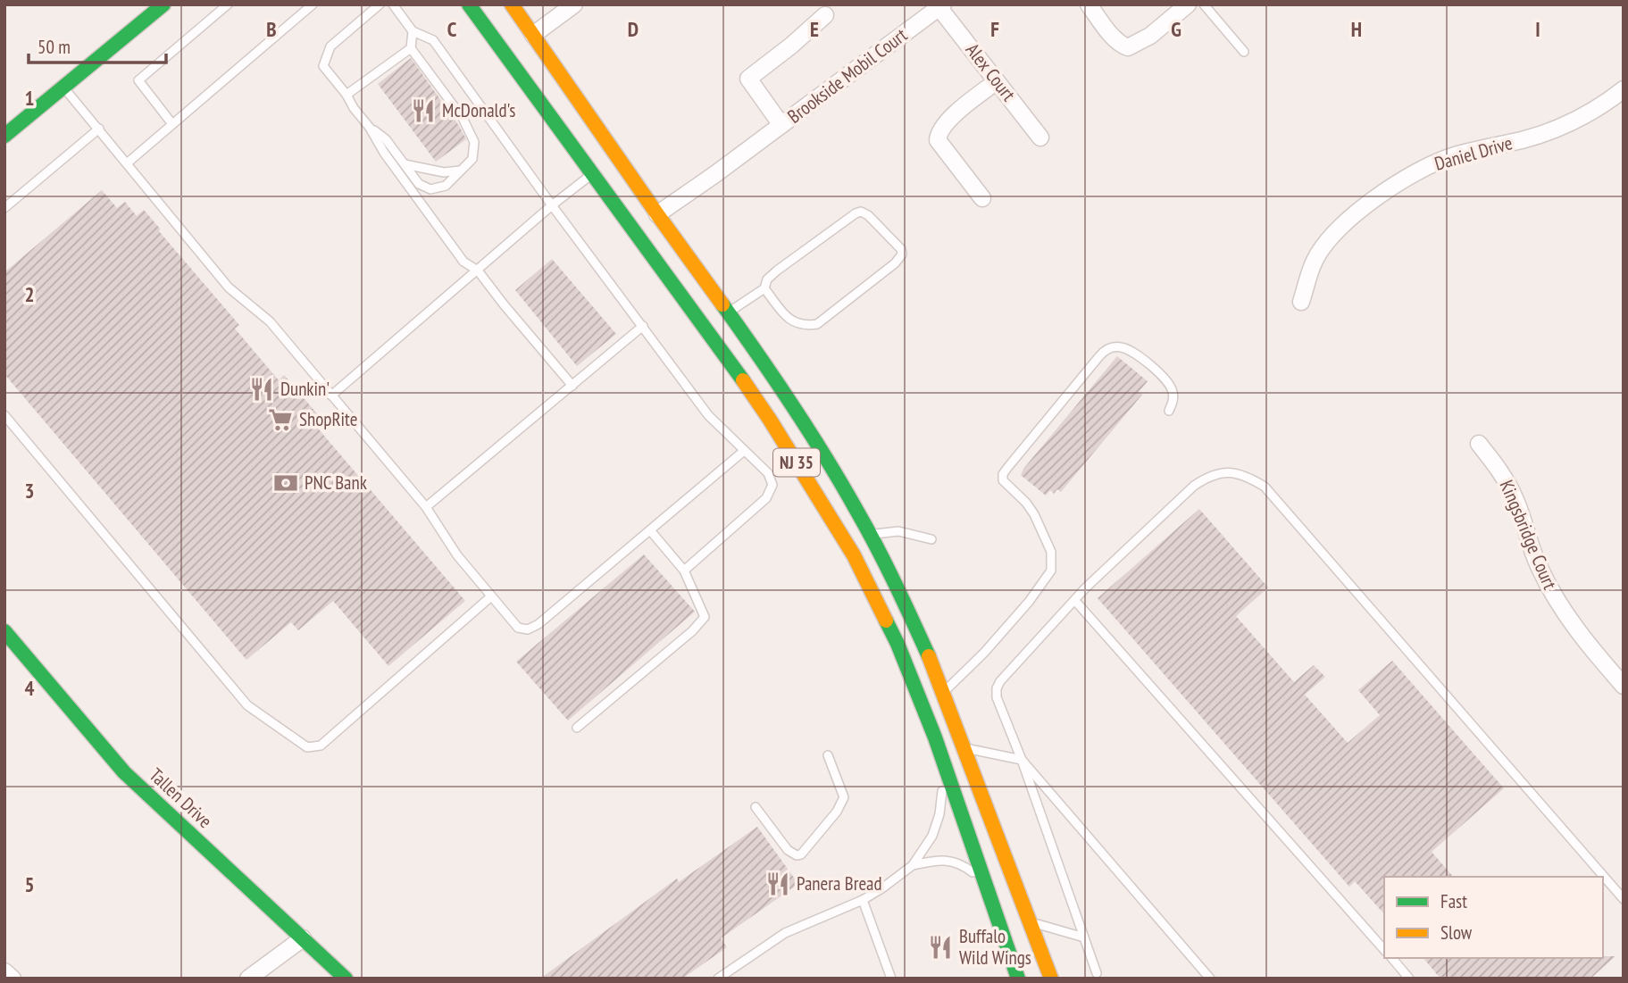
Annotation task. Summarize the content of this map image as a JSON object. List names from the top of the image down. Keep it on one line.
{"streets":{"main road":["NJ 35","Tallen Drive"],"street":["Alex Court","Brookside Mobil Court","Daniel Drive","Kingsbridge Court"]},"crossings":[["Alex Court","Brookside Mobil Court"],["Brookside Mobil Court","NJ 35"]],"places":{"restaurant":["McDonald's","Dunkin'","Panera Bread","Buffalo Wild Wings"],"supermarket":["ShopRite"],"bank":["PNC Bank"]},"legend":["Fast","Slow"],"scale_bar":"50 m","grid":{"columns":["B","C","D","E","F","G","H","I"],"rows":["1","2","3","4","5"]}}
